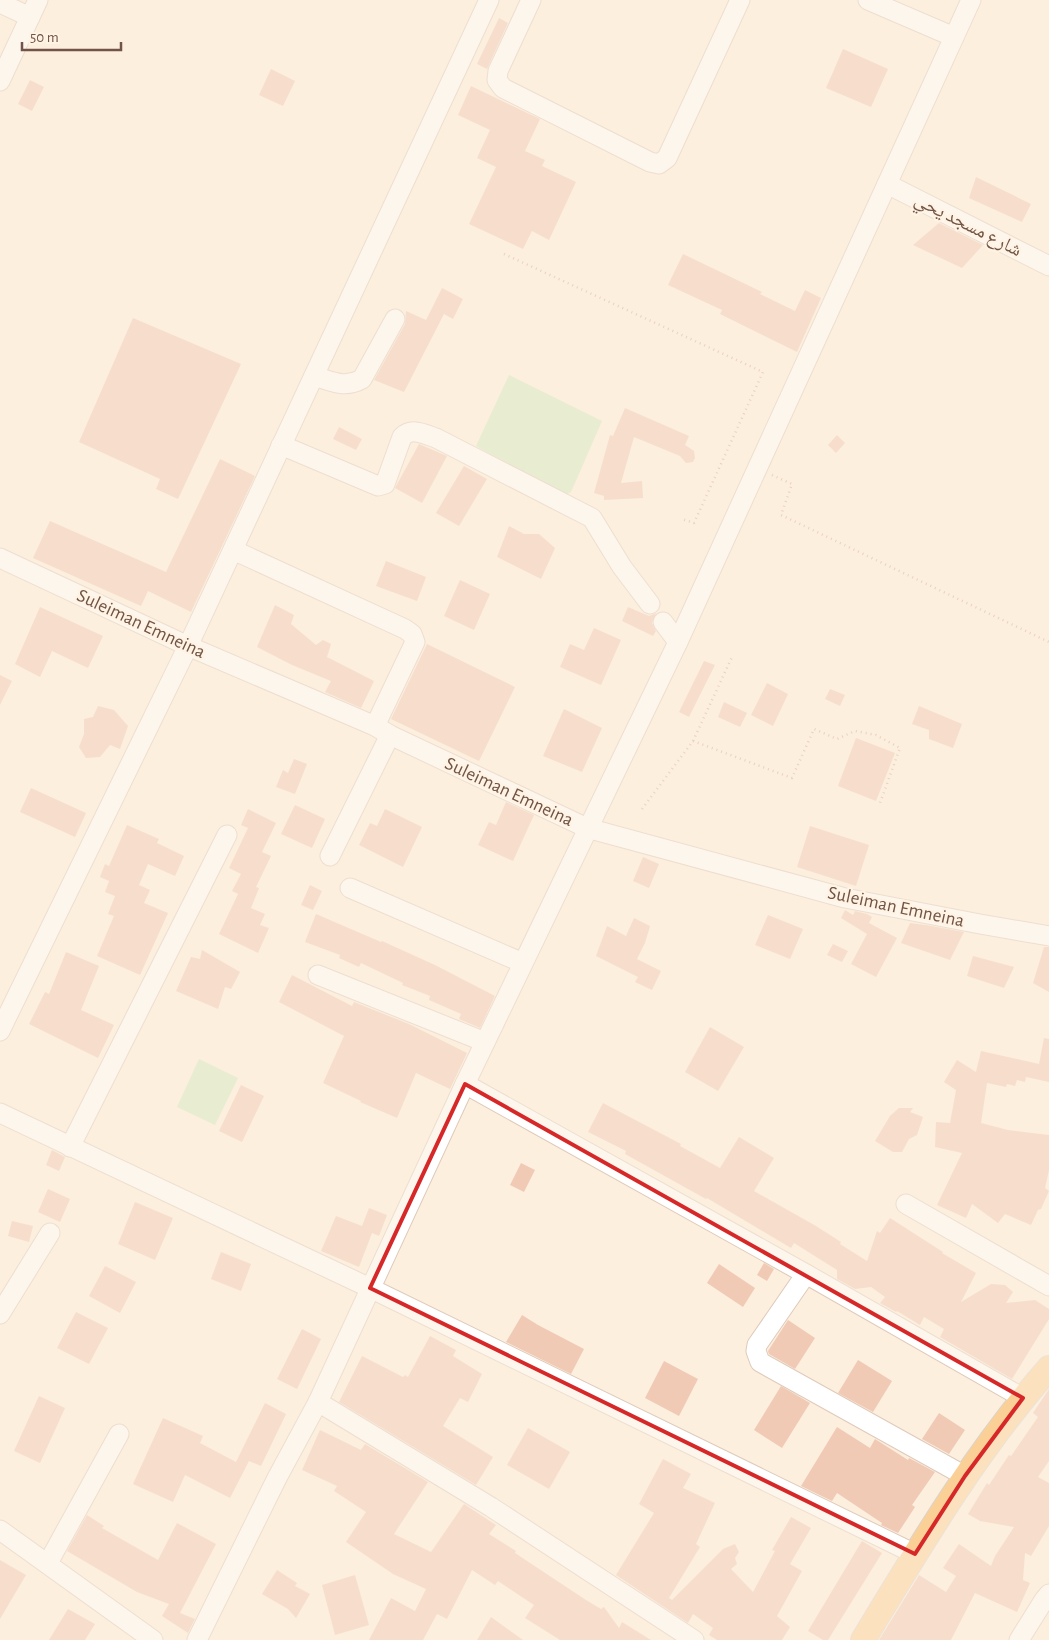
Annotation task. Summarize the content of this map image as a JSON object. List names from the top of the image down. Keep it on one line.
{"streets":{"street":["شارع مسجد يحي","Suleiman Emneina"]},"scale_bar":"50 m"}
